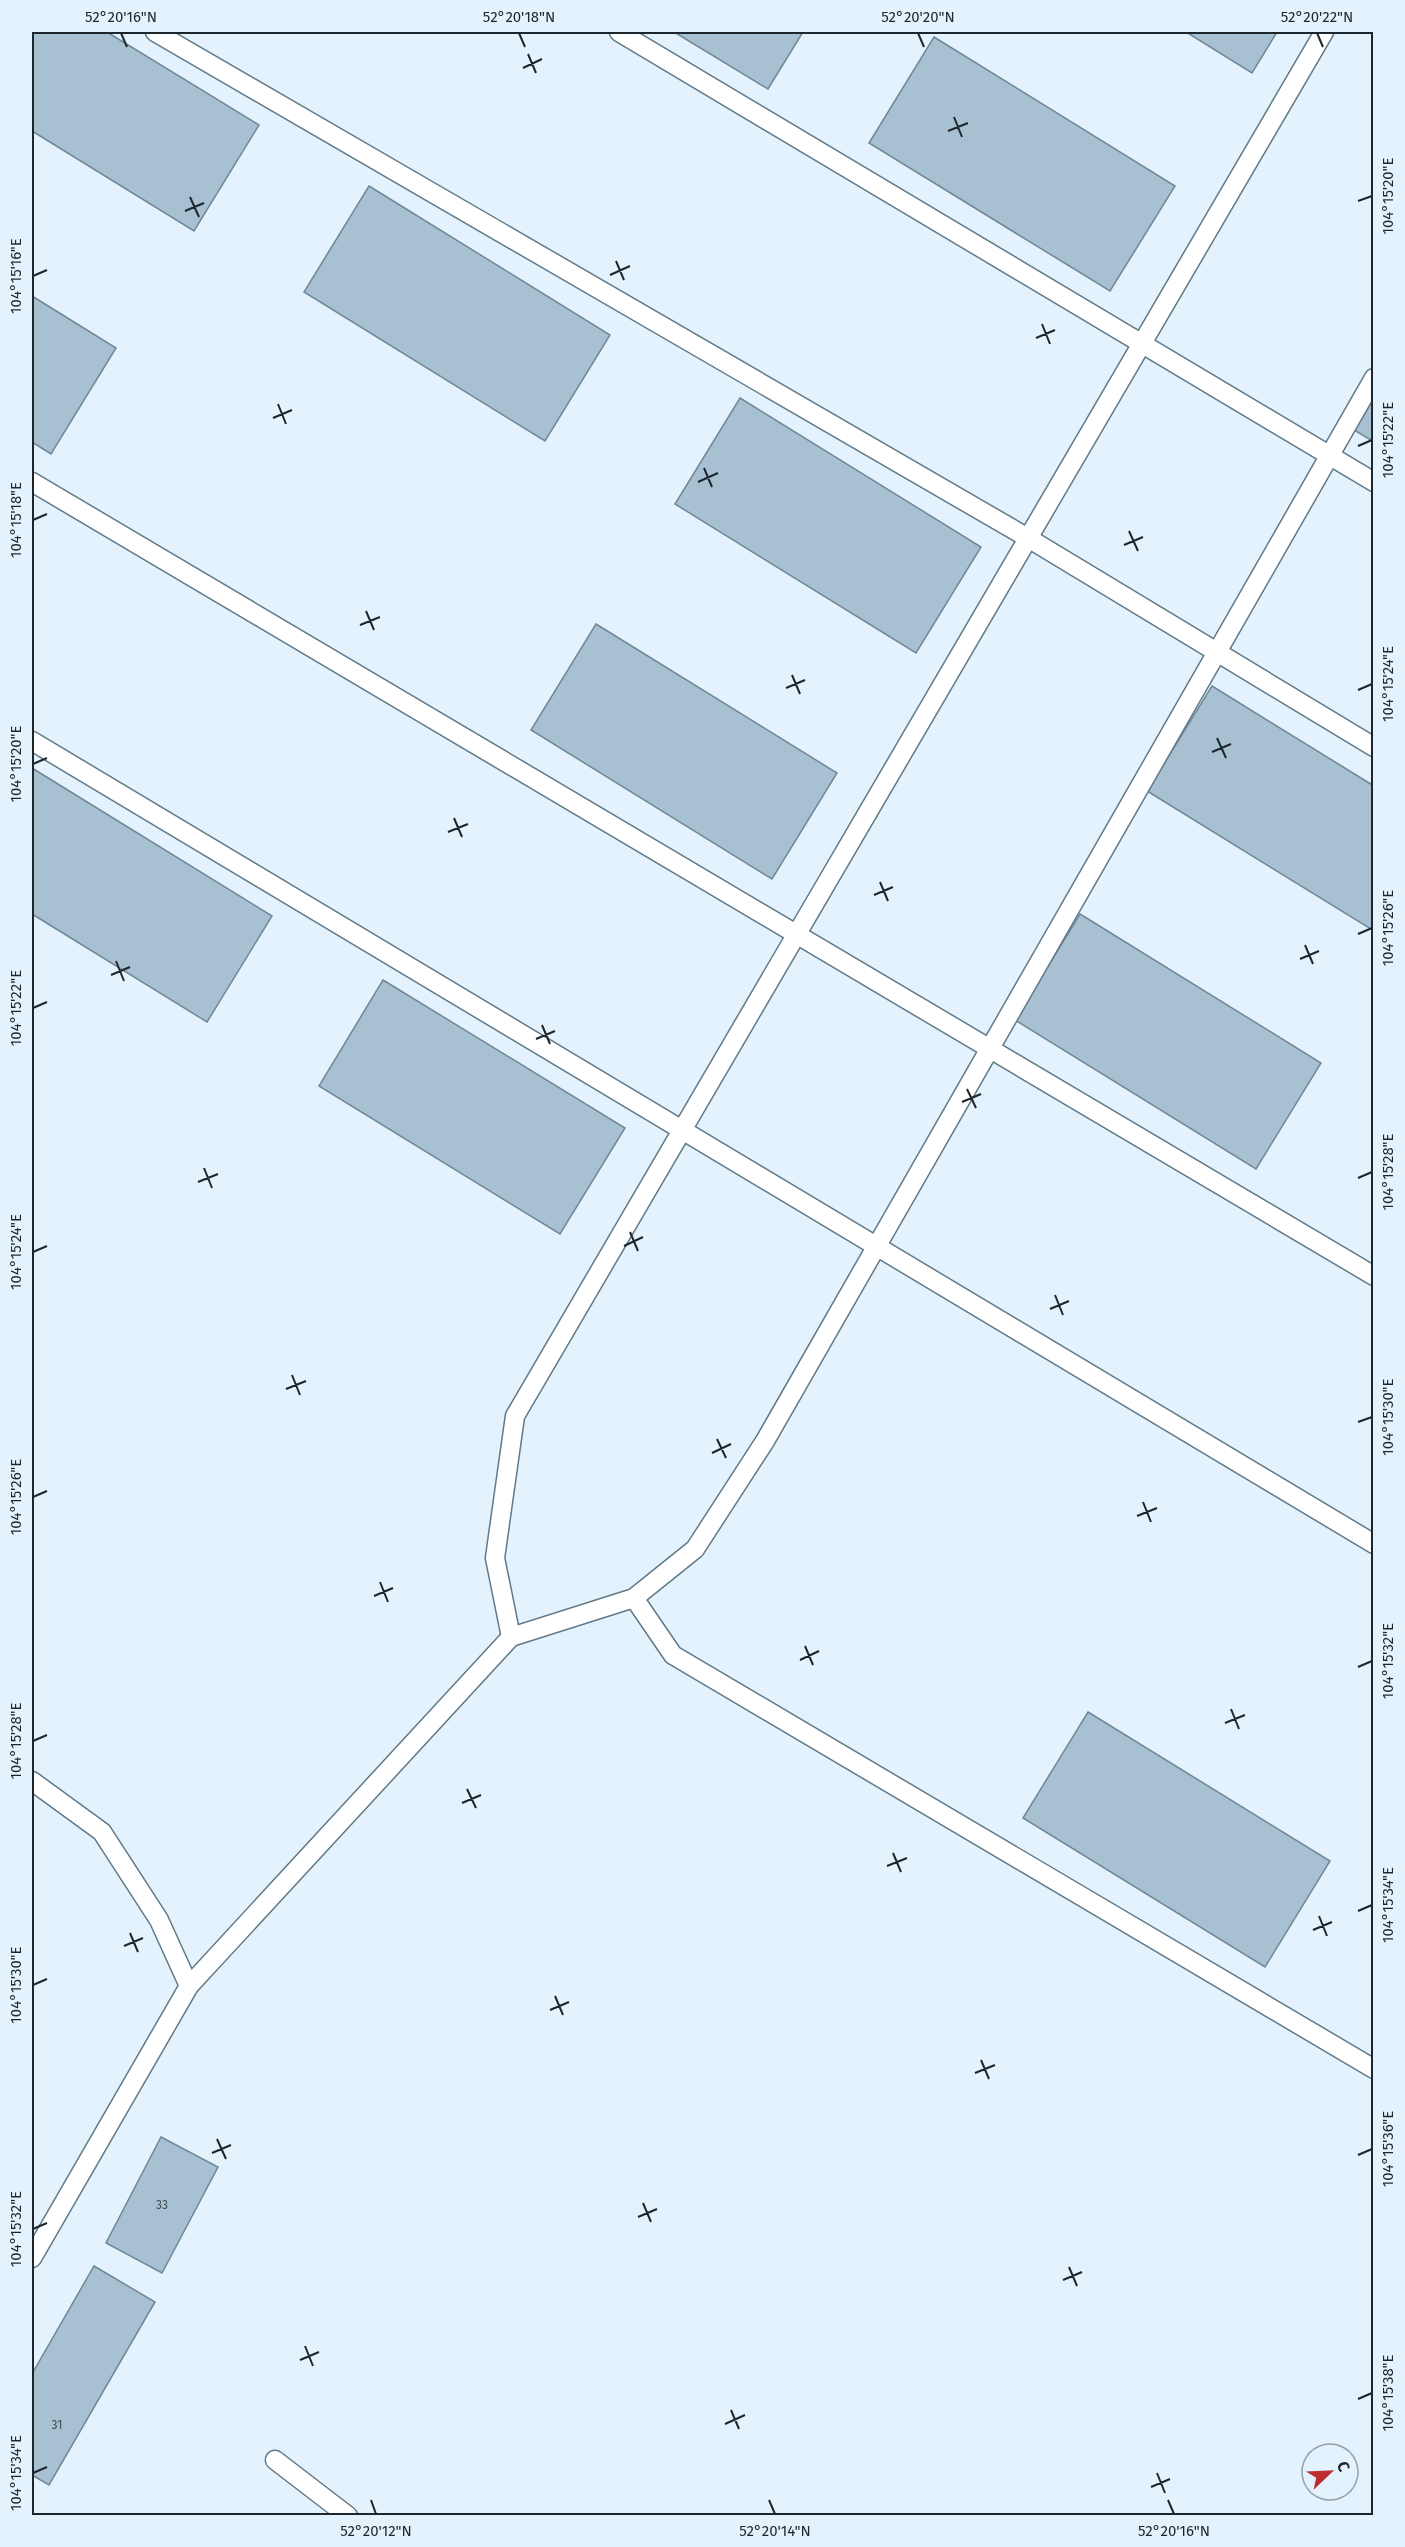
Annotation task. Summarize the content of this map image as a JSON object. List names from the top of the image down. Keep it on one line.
{"house_numbers":["33","31"],"north":"top right","coordinates":["52°20'16\"N","52°20'18\"N","52°20'20\"N","52°20'22\"N","104°15'20\"E","104°15'16\"E","104°15'22\"E","104°15'18\"E","104°15'24\"E","104°15'26\"E","104°15'28\"E","104°15'30\"E","104°15'32\"E","104°15'34\"E","104°15'36\"E","104°15'38\"E","52°20'12\"N","52°20'14\"N"]}
